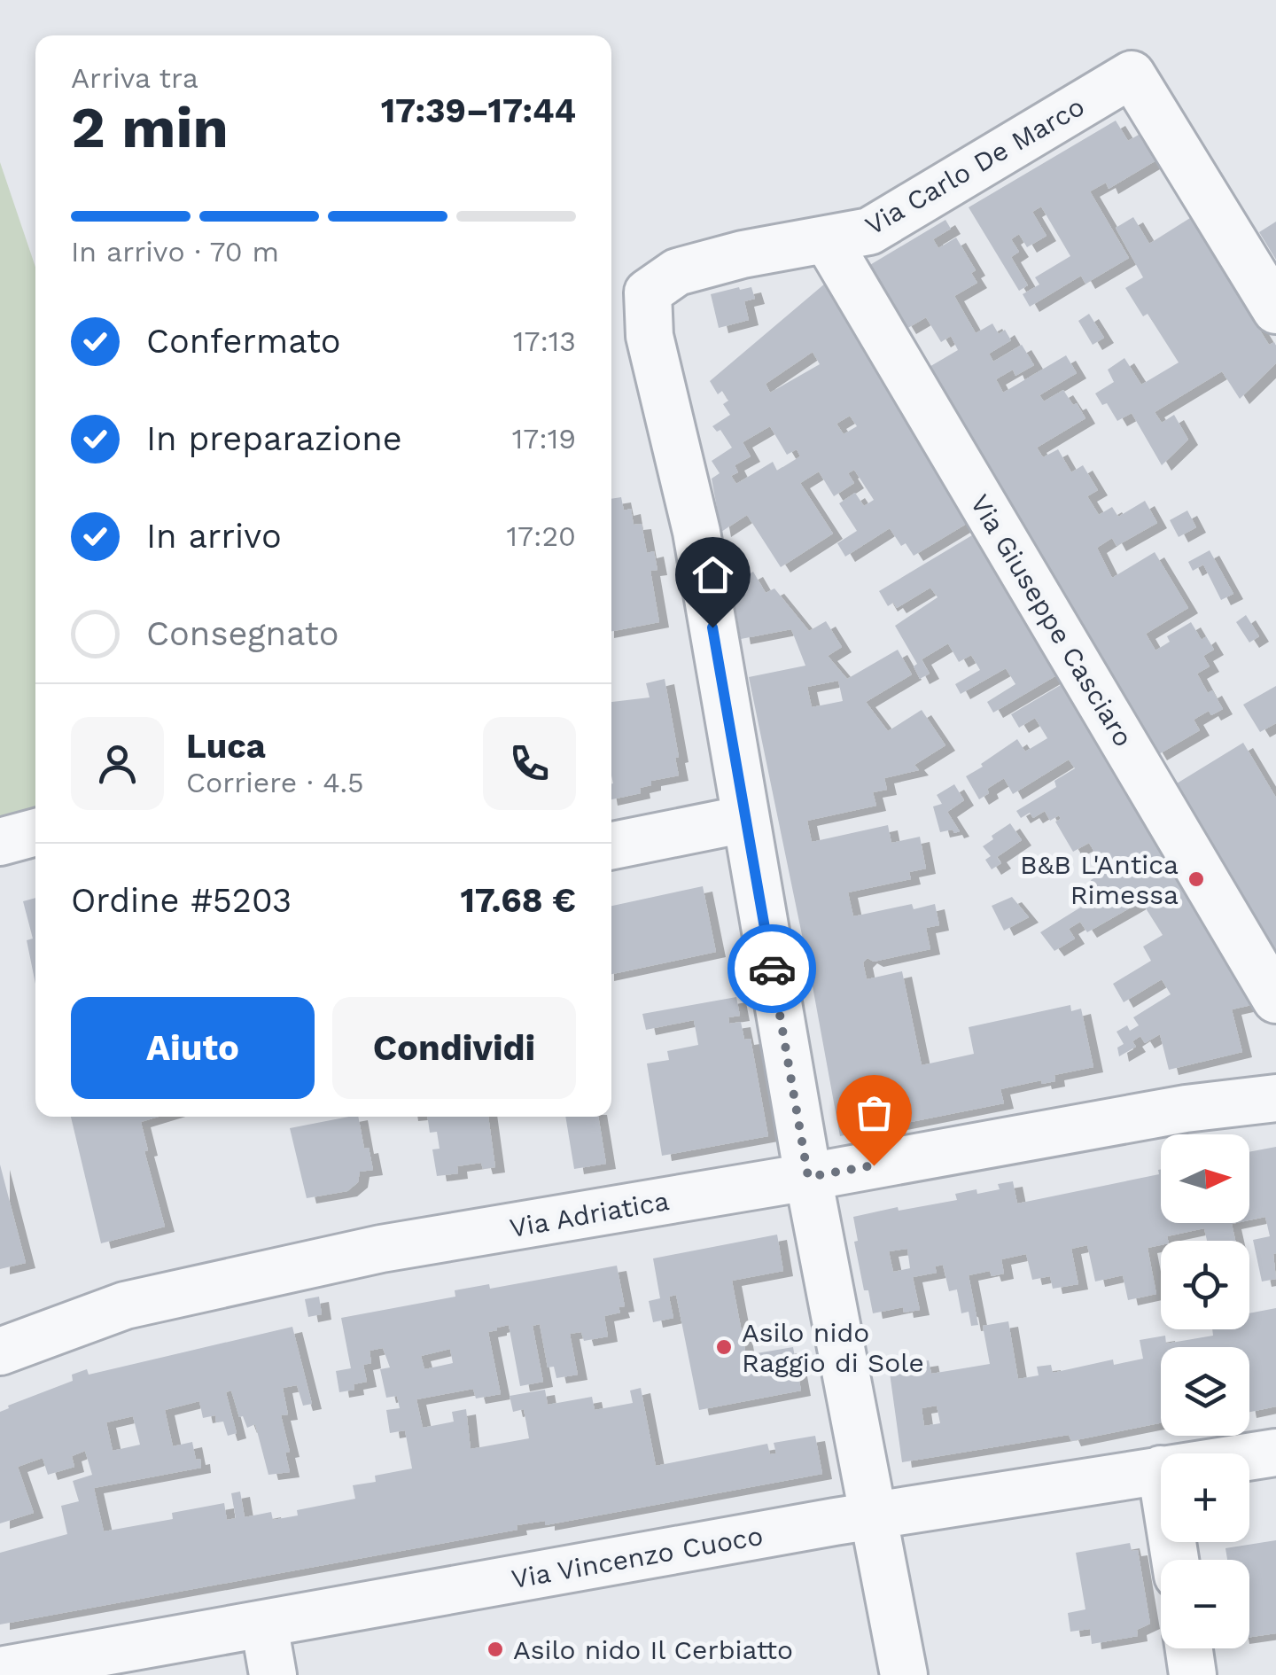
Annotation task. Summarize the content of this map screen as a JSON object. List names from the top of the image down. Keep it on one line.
{"streets":{"street":["Via Carlo De Marco","Via Giuseppe Casciaro","Via Adriatica","Via Vincenzo Cuoco"]},"crossings":[["Via Carlo De Marco","Via Giuseppe Casciaro"],["Via Carlo De Marco","Via Adriatica"],["Via Carlo De Marco","Via Vincenzo Cuoco"]],"places":["B&B L'Antica Rimessa","Asilo nido Raggio di Sole","Asilo nido Il Cerbiatto"],"north":"right","page":{"heading":["2 min","Arriva tra","17:39–17:44"],"panel":["Luca","Corriere · 4.5","Ordine #5203","17.68 €"],"bar":"In arrivo · 70 m","list":[["Confermato","17:13"],["In preparazione","17:19"],["In arrivo","17:20"],"Consegnato"],"buttons":["Aiuto","Condividi"],"map_buttons":["+","−"]}}
